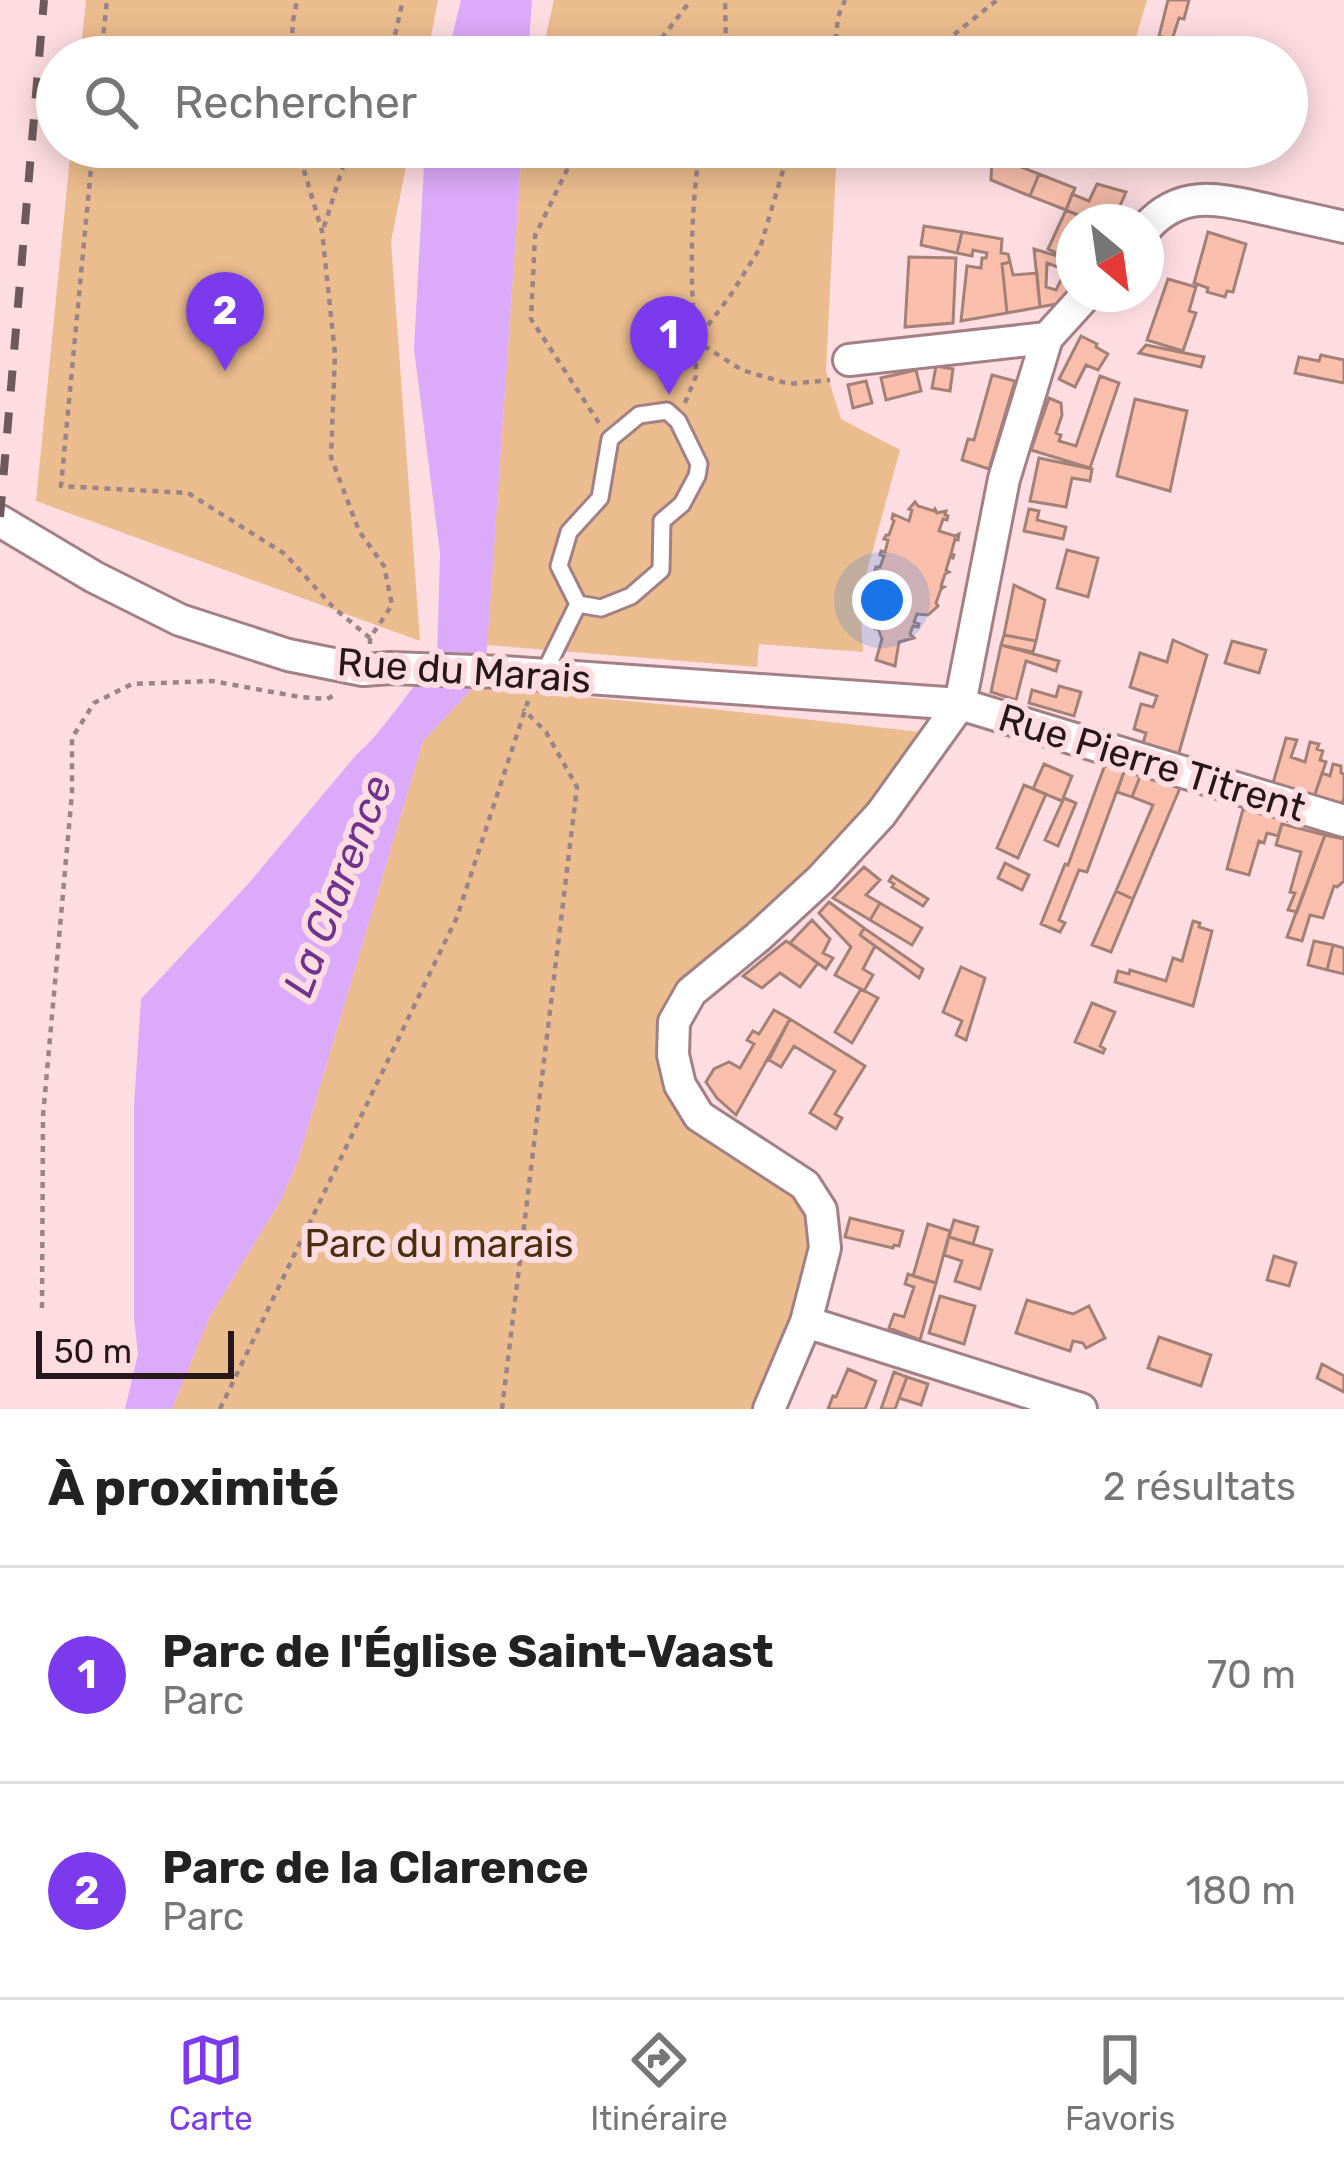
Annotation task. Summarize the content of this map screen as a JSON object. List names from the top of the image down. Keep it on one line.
{"streets":{"street":["Rue du Marais","Rue Pierre Titrent"]},"crossings":[["Rue du Marais","Rue Pierre Titrent"]],"water":["La Clarence"],"parks":["Parc du marais"],"scale_bar":"50 m","north":"bottom right","page":{"search":"Rechercher","pins":["2","1"],"scale":"50 m","heading":["À proximité","2 résultats"],"list":[{"mark":"1","name":"Parc de l'Église Saint-Vaast","note":"Parc","value":"70 m"},{"mark":"2","name":"Parc de la Clarence","note":"Parc","value":"180 m"}],"nav":["Carte","Itinéraire","Favoris"]}}
